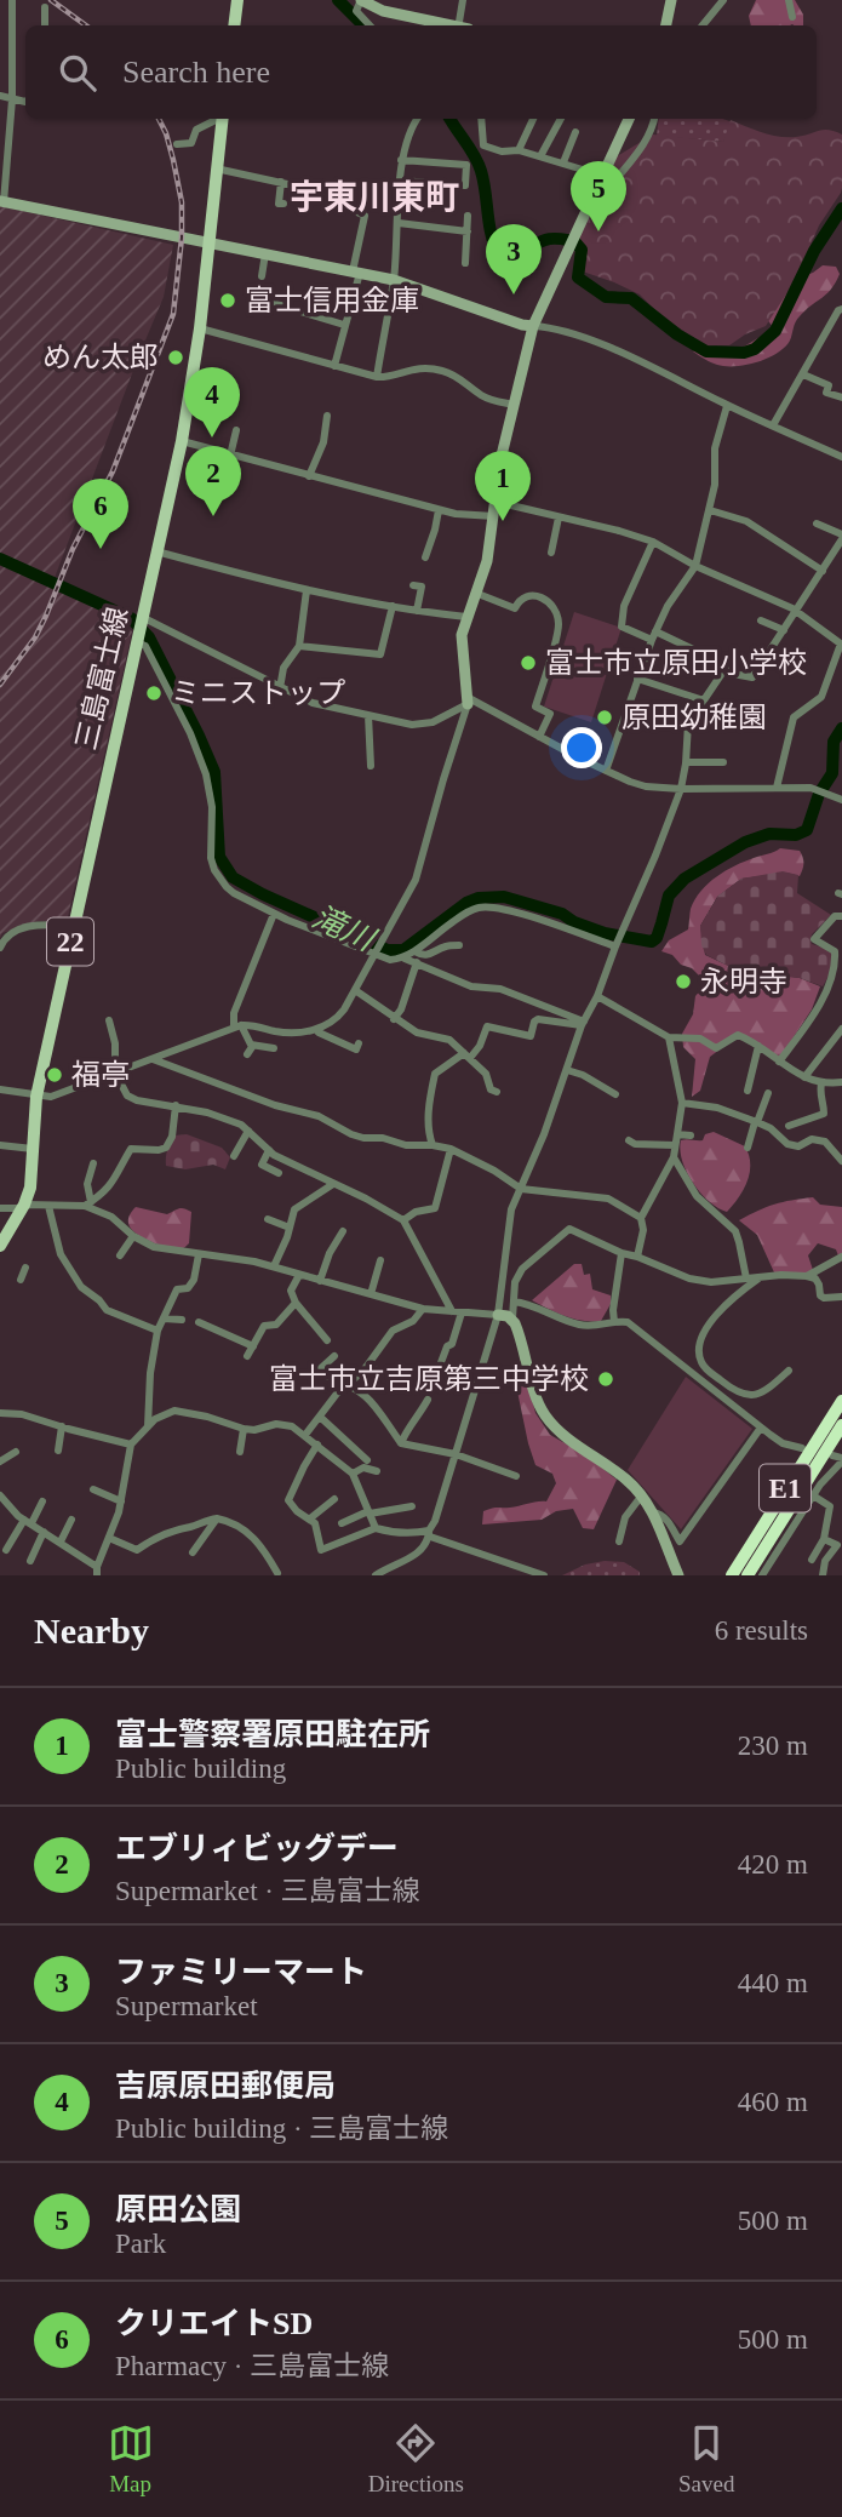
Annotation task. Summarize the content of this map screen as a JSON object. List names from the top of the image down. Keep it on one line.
{"streets":{"highway":["E1"],"main road":["三島富士線","22"]},"districts":["宇東川東町"],"water":["滝川"],"places":["富士信用金庫","めん太郎","富士市立原田小学校","ミニストップ","原田幼稚園","永明寺","福亭","富士市立吉原第三中学校"],"page":{"search":"Search here","pins":["5","3","4","2","1","6"],"heading":["Nearby","6 results"],"list":[{"mark":"1","name":"富士警察署原田駐在所","note":"Public building","value":"230 m"},{"mark":"2","name":"エブリィビッグデー","note":"Supermarket · 三島富士線","value":"420 m"},{"mark":"3","name":"ファミリーマート","note":"Supermarket","value":"440 m"},{"mark":"4","name":"吉原原田郵便局","note":"Public building · 三島富士線","value":"460 m"},{"mark":"5","name":"原田公園","note":"Park","value":"500 m"},{"mark":"6","name":"クリエイトSD","note":"Pharmacy · 三島富士線","value":"500 m"}],"nav":["Map","Directions","Saved"]}}
